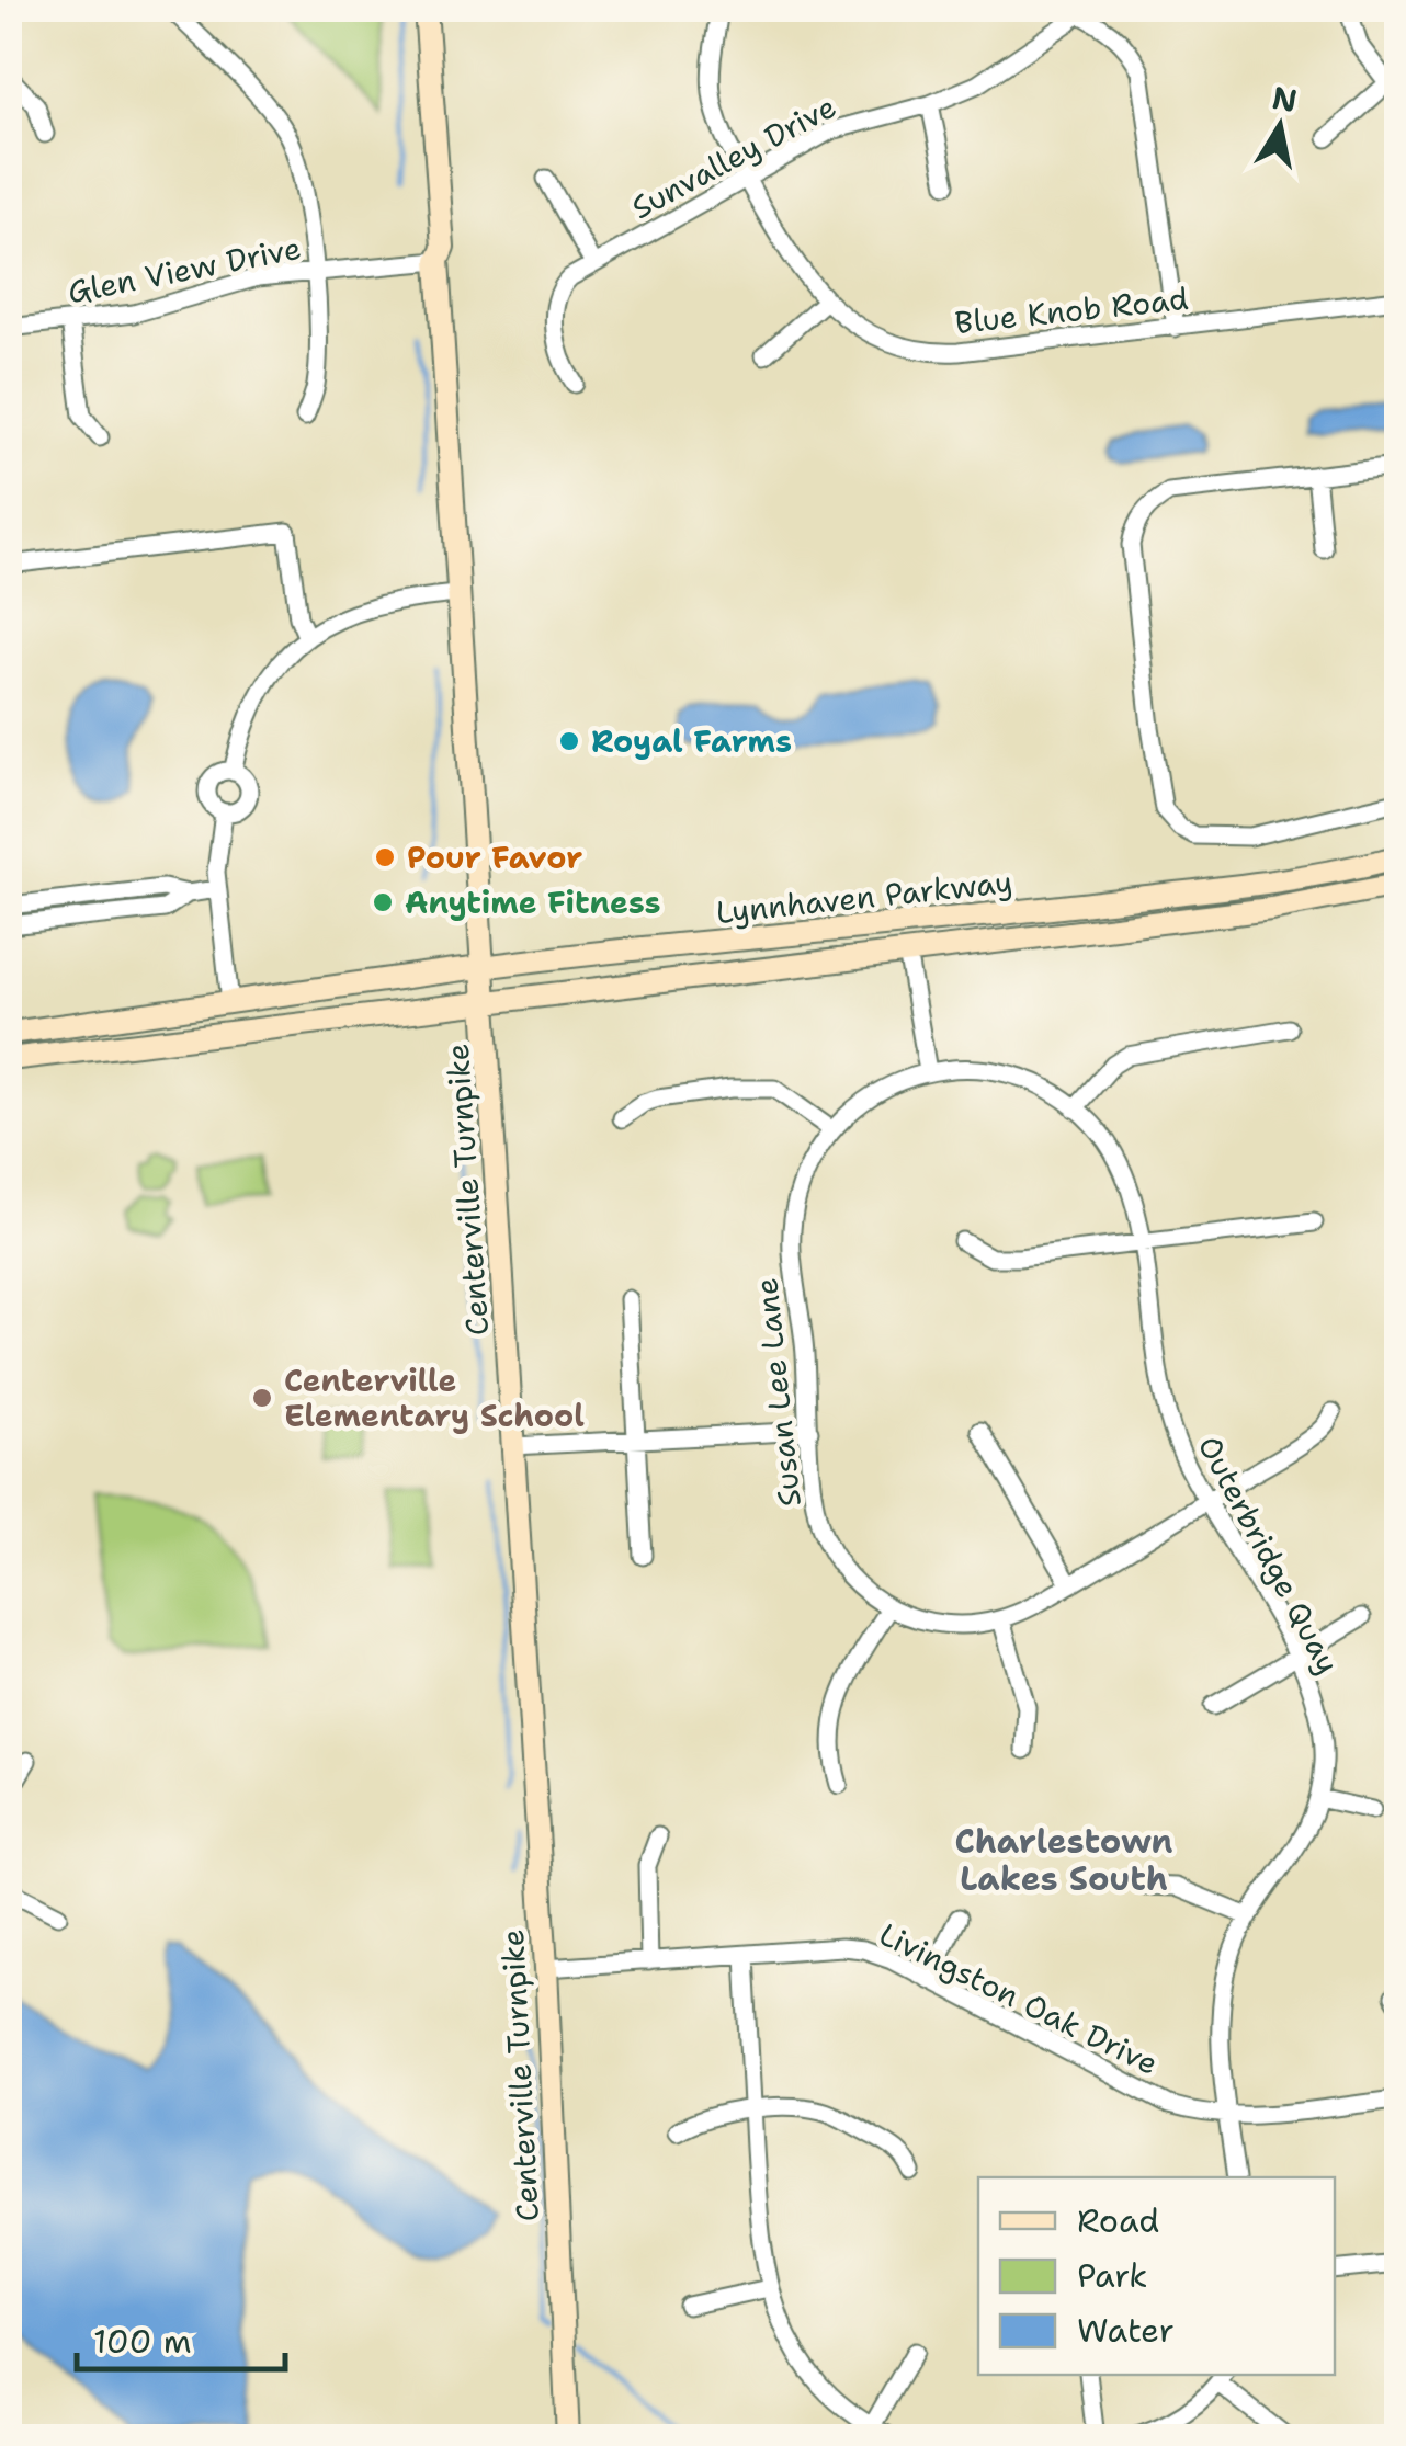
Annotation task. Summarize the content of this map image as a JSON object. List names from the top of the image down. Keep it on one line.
{"streets":{"main road":["Lynnhaven Parkway","Centerville Turnpike"],"street":["Sunvalley Drive","Glen View Drive","Blue Knob Road","Susan Lee Lane","Outerbridge Quay","Livingston Oak Drive"]},"crossings":[["Sunvalley Drive","Blue Knob Road"],["Glen View Drive","Centerville Turnpike"],["Lynnhaven Parkway","Centerville Turnpike"],["Centerville Turnpike","Livingston Oak Drive"],["Susan Lee Lane","Outerbridge Quay"],["Outerbridge Quay","Livingston Oak Drive"]],"districts":["Charlestown Lakes South"],"places":["Royal Farms","Pour Favor","Anytime Fitness","Centerville Elementary School"],"legend":["Road","Park","Water"],"scale_bar":"100 m","north":"top"}
